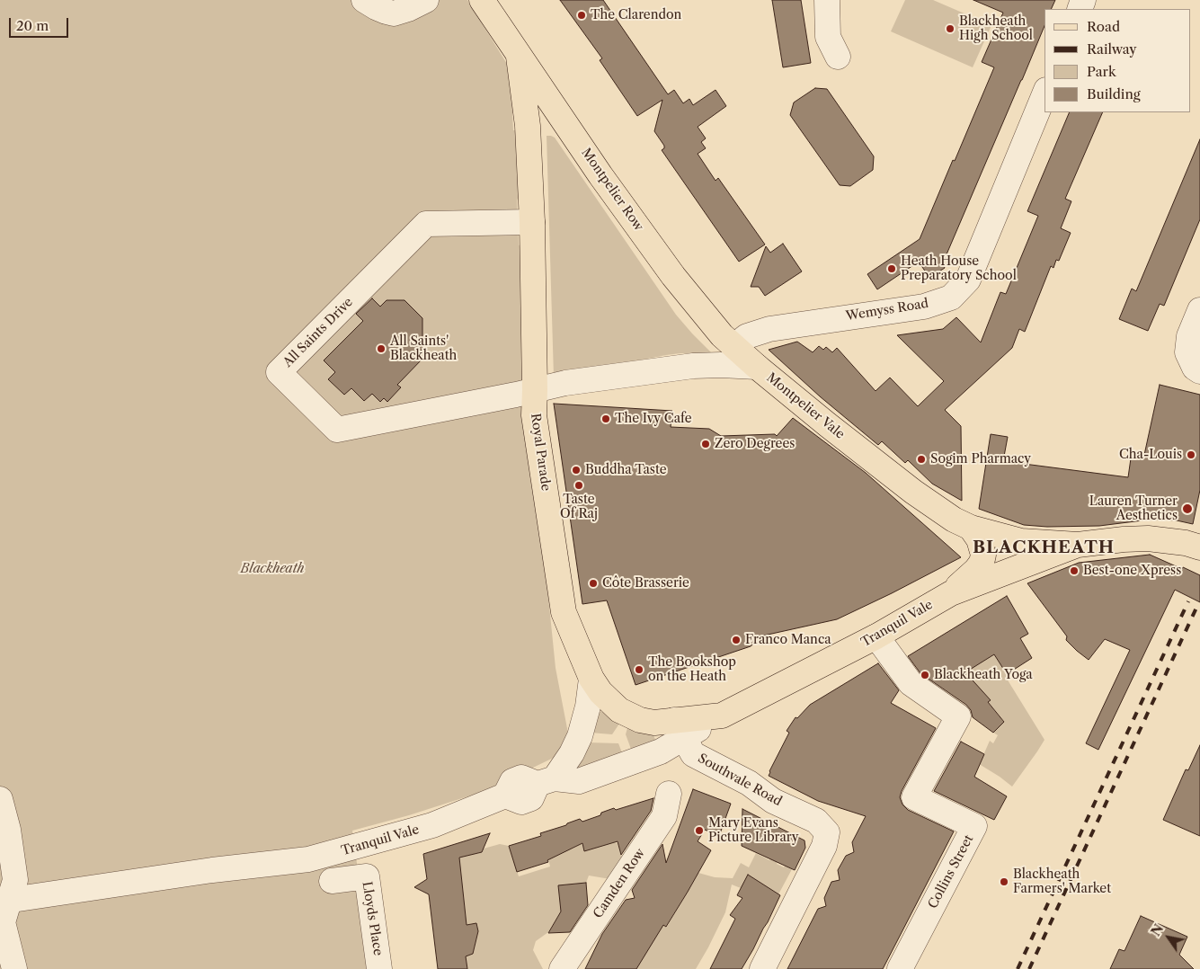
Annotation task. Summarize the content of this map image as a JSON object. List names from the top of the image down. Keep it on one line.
{"streets":{"main road":["Montpelier Row","Montpelier Vale","Royal Parade","Tranquil Vale"],"street":["Wemyss Road","All Saints Drive","Southvale Road","Collins Street","Camden Row","Lloyds Place"]},"crossings":[["Montpelier Row","Wemyss Road"],["Montpelier Row","Montpelier Vale"],["Montpelier Row","Royal Parade"],["All Saints Drive","Montpelier Vale"],["All Saints Drive","Royal Parade"],["Montpelier Vale","Royal Parade"],["Montpelier Vale","Tranquil Vale"],["Royal Parade","Tranquil Vale"],["Tranquil Vale","Southvale Road"],["Tranquil Vale","Collins Street"]],"districts":["BLACKHEATH"],"parks":["Blackheath"],"places":["The Clarendon","Blackheath High School","Heath House Preparatory School","All Saints' Blackheath","The Ivy Cafe","Zero Degrees","Cha-Louis","Sogim Pharmacy","Buddha Taste","Taste Of Raj","Lauren Turner Aesthetics","Best-one Xpress","Côte Brasserie","Franco Manca","The Bookshop on the Heath","Blackheath Yoga","Mary Evans Picture Library","Blackheath Farmers' Market"],"legend":["Road","Railway","Park","Building"],"scale_bar":"20 m","north":"top left"}
